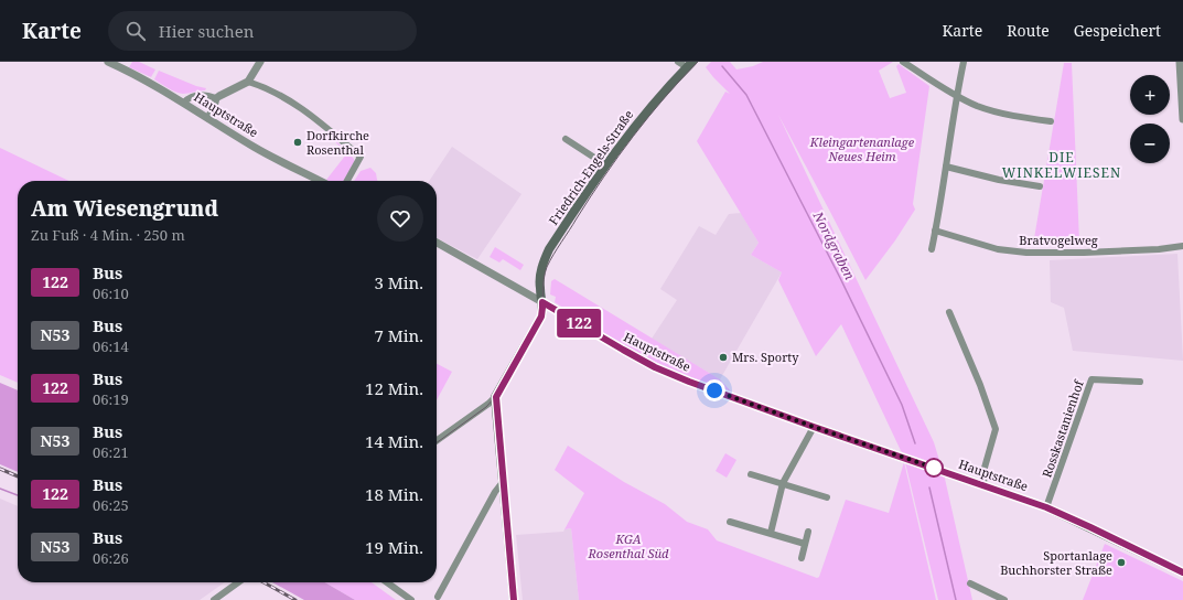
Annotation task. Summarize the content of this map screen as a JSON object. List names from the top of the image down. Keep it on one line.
{"streets":{"main road":["Hauptstraße","Friedrich-Engels-Straße"],"street":["Bratvogelweg","Rosskastanienhof"]},"crossings":[["Hauptstraße","Friedrich-Engels-Straße"],["Hauptstraße","Rosskastanienhof"]],"districts":["DIE WINKELWIESEN"],"water":["Nordgraben"],"parks":["Kleingartenanlage Neues Heim","KGA Rosenthal Süd"],"places":["Dorfkirche Rosenthal","Mrs. Sporty","Sportanlage Buchhorster Straße"],"lines":["bus line 122"],"page":{"header":"Karte","search":"Hier suchen","nav":["Karte","Route","Gespeichert"],"on_map":"122","map_buttons":["+","−"],"heading":["Am Wiesengrund","Zu Fuß · 4 Min. · 250 m"],"list":[{"mark":"122","name":"Bus","note":"06:10","value":"3 Min."},{"mark":"N53","name":"Bus","note":"06:14","value":"7 Min."},{"mark":"122","name":"Bus","note":"06:19","value":"12 Min."},{"mark":"N53","name":"Bus","note":"06:21","value":"14 Min."},{"mark":"122","name":"Bus","note":"06:25","value":"18 Min."},{"mark":"N53","name":"Bus","note":"06:26","value":"19 Min."}]}}
